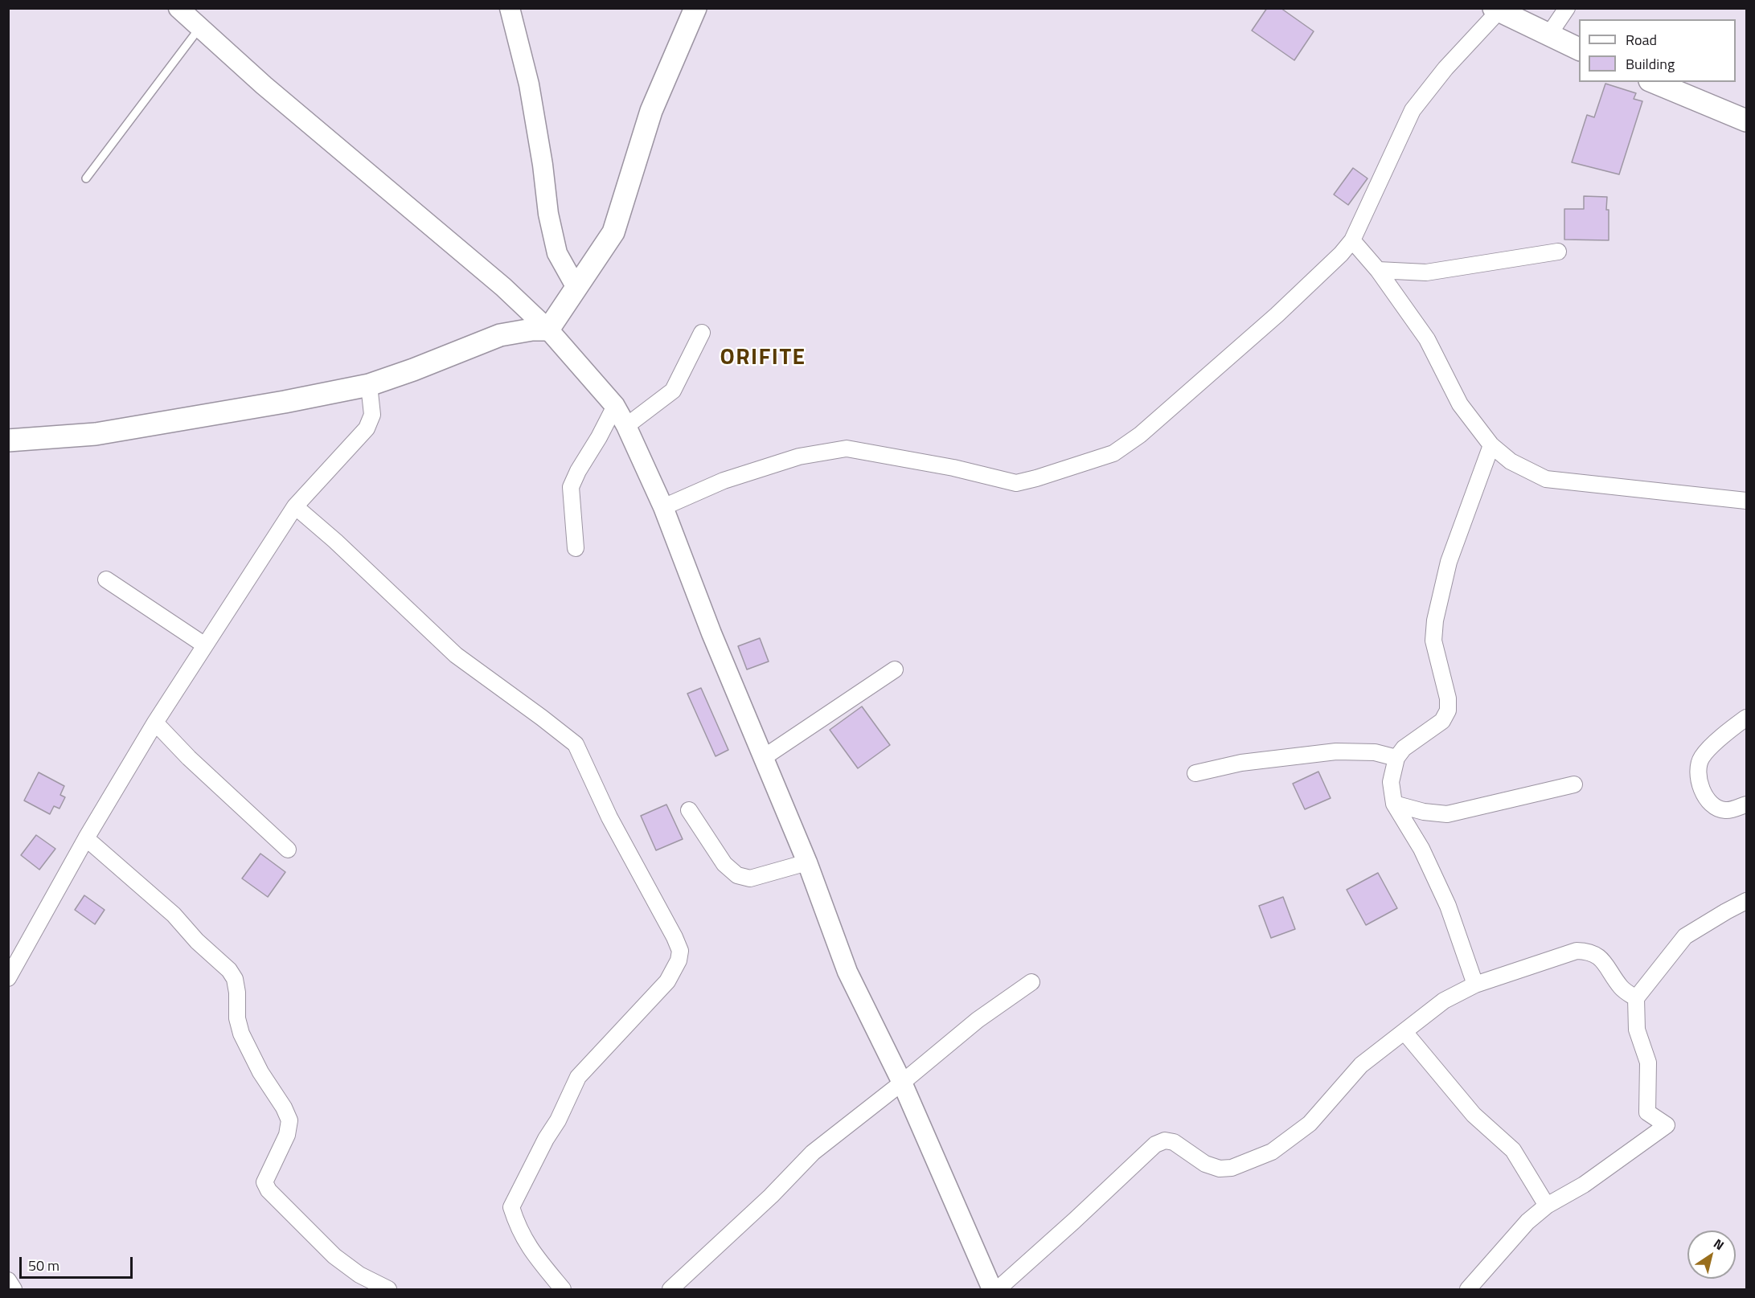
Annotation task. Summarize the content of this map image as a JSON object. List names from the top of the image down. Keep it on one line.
{"districts":["ORIFITE"],"legend":["Road","Building"],"scale_bar":"50 m","north":"top right"}
